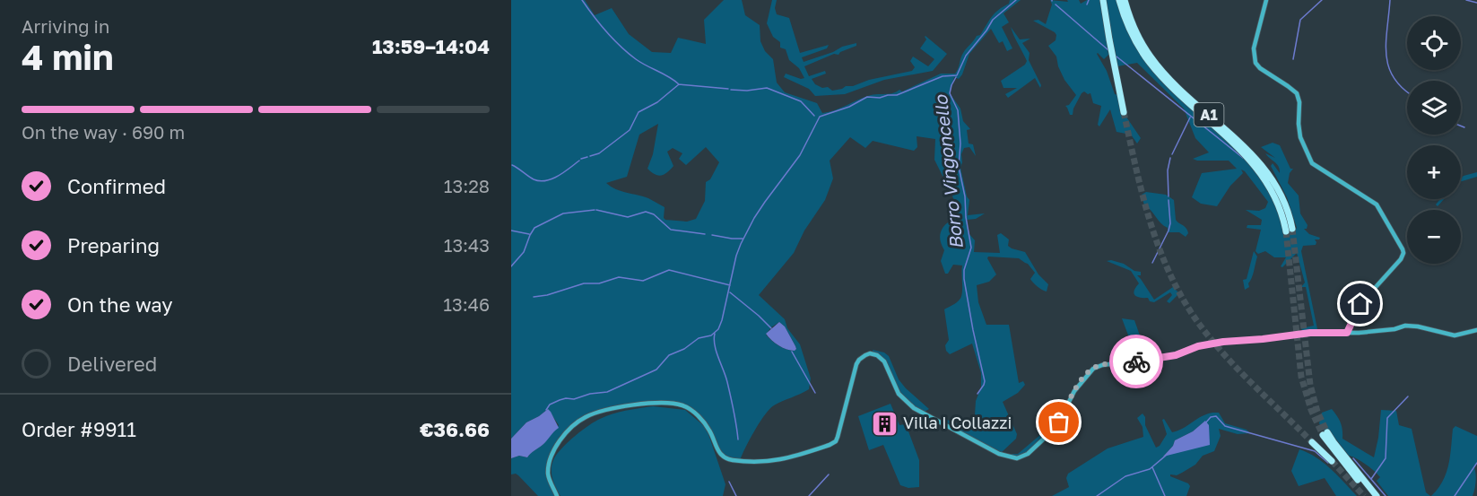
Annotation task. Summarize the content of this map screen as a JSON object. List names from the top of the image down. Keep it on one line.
{"streets":{"highway":["A1"]},"water":["Borro Vingoncello"],"places":{"building":["Villa I Collazzi"]},"page":{"heading":["4 min","Arriving in","13:59–14:04"],"panel":["Order #9911","€36.66"],"map_buttons":["+","−"],"bar":"On the way · 690 m","list":[["Confirmed","13:28"],["Preparing","13:43"],["On the way","13:46"],"Delivered"]}}
